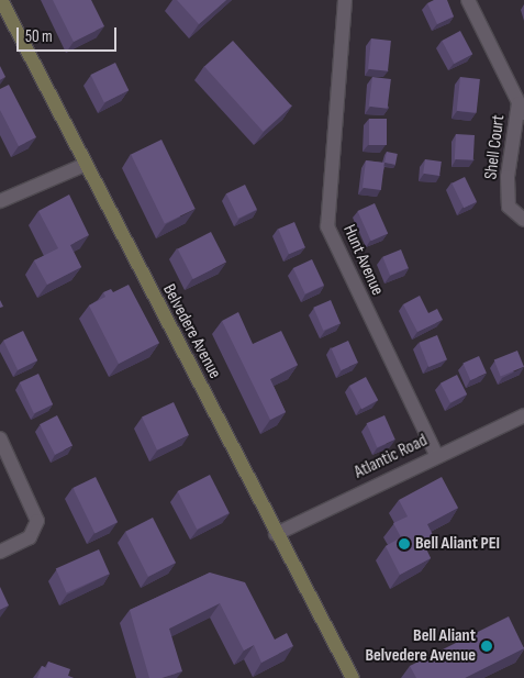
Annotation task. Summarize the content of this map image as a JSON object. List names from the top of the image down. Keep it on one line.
{"streets":{"main road":["Belvedere Avenue"],"street":["Shell Court","Hunt Avenue","Atlantic Road"]},"crossings":[["Hunt Avenue","Atlantic Road"],["Belvedere Avenue","Atlantic Road"]],"places":["Bell Aliant PEI","Bell Aliant Belvedere Avenue"],"scale_bar":"50 m"}
